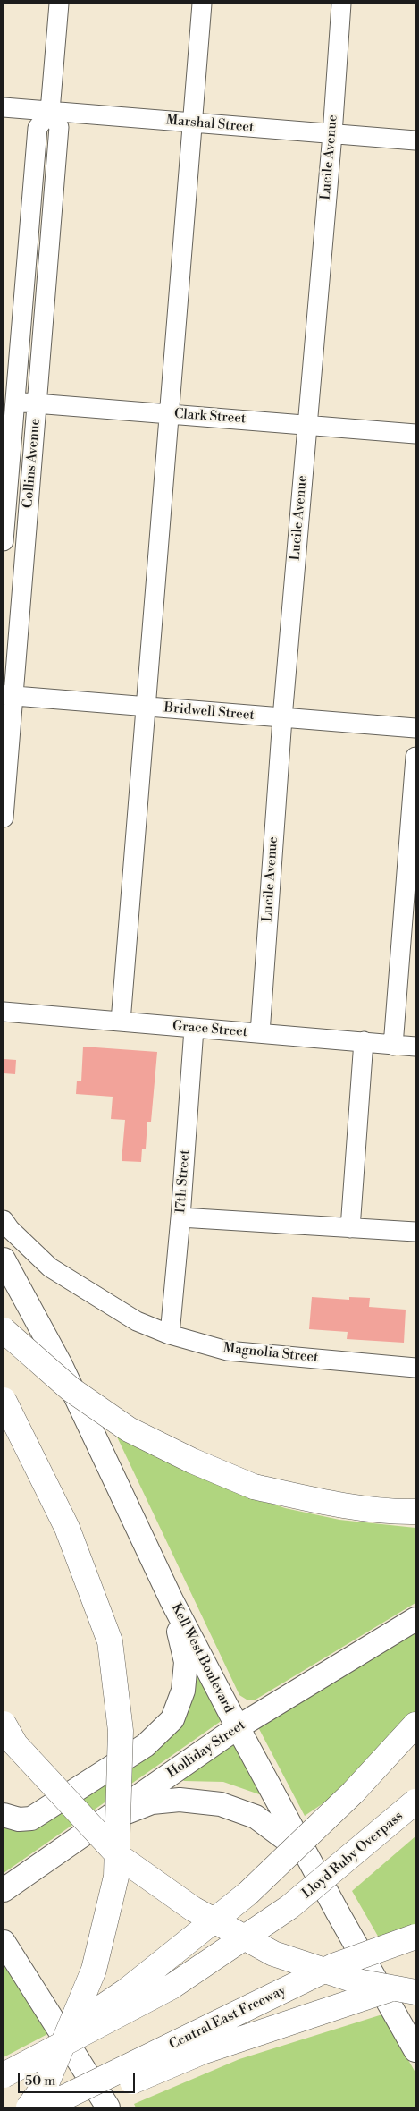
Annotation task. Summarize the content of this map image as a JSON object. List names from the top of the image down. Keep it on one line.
{"streets":{"highway":["Lloyd Ruby Overpass","Central East Freeway"],"main road":["Kell West Boulevard","Holliday Street"],"street":["Marshal Street","Lucile Avenue","Clark Street","Collins Avenue","Bridwell Street","Grace Street","17th Street","Magnolia Street"]},"crossings":[["Marshal Street","Lucile Avenue"],["Marshal Street","Collins Avenue"],["Lucile Avenue","Clark Street"],["Lucile Avenue","Bridwell Street"],["Lucile Avenue","Grace Street"],["Clark Street","Collins Avenue"],["Collins Avenue","Bridwell Street"],["Grace Street","17th Street"],["17th Street","Magnolia Street"],["Kell West Boulevard","Holliday Street"]],"scale_bar":"50 m"}
